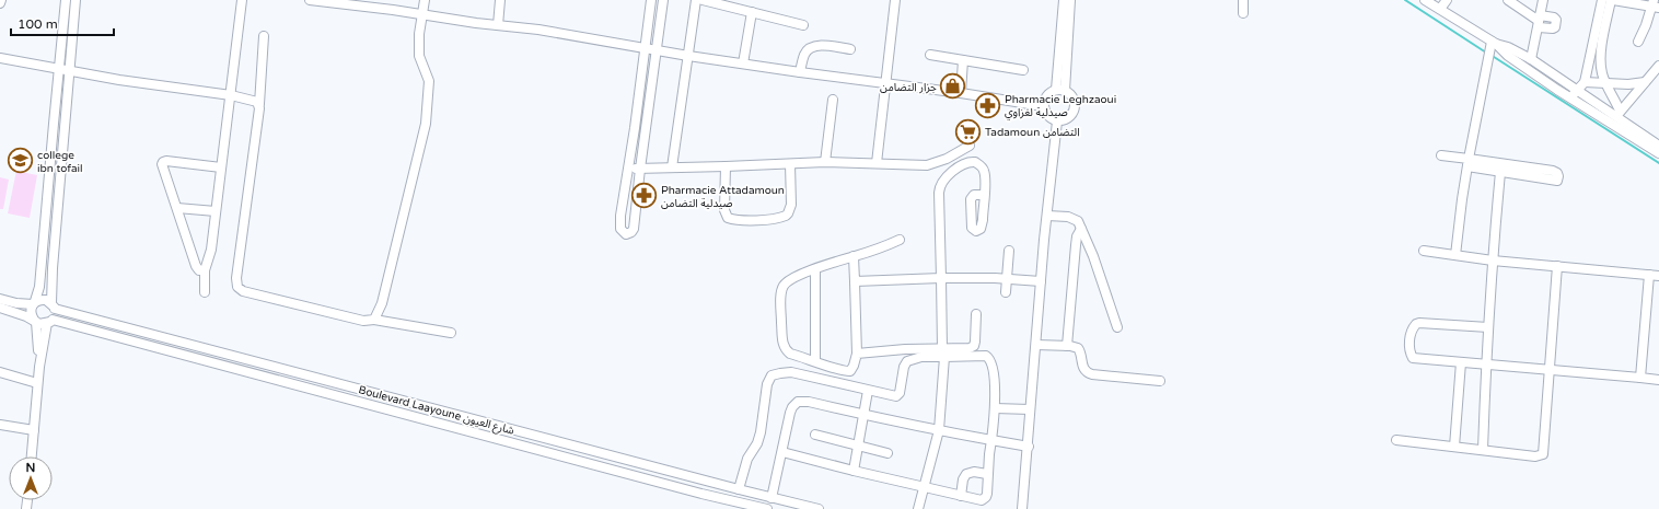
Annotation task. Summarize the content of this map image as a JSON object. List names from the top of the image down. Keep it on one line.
{"streets":{"street":["Boulevard Laayoune شارع العيون"]},"places":{"shop":["جزار التضامن"],"pharmacy":["Pharmacie Leghzaoui صيدلية لغزاوي","Pharmacie Attadamoun صيدلية التضامن"],"supermarket":["Tadamoun التضامن"],"school or university":["college ibn tofail"]},"scale_bar":"100 m","north":"top"}
